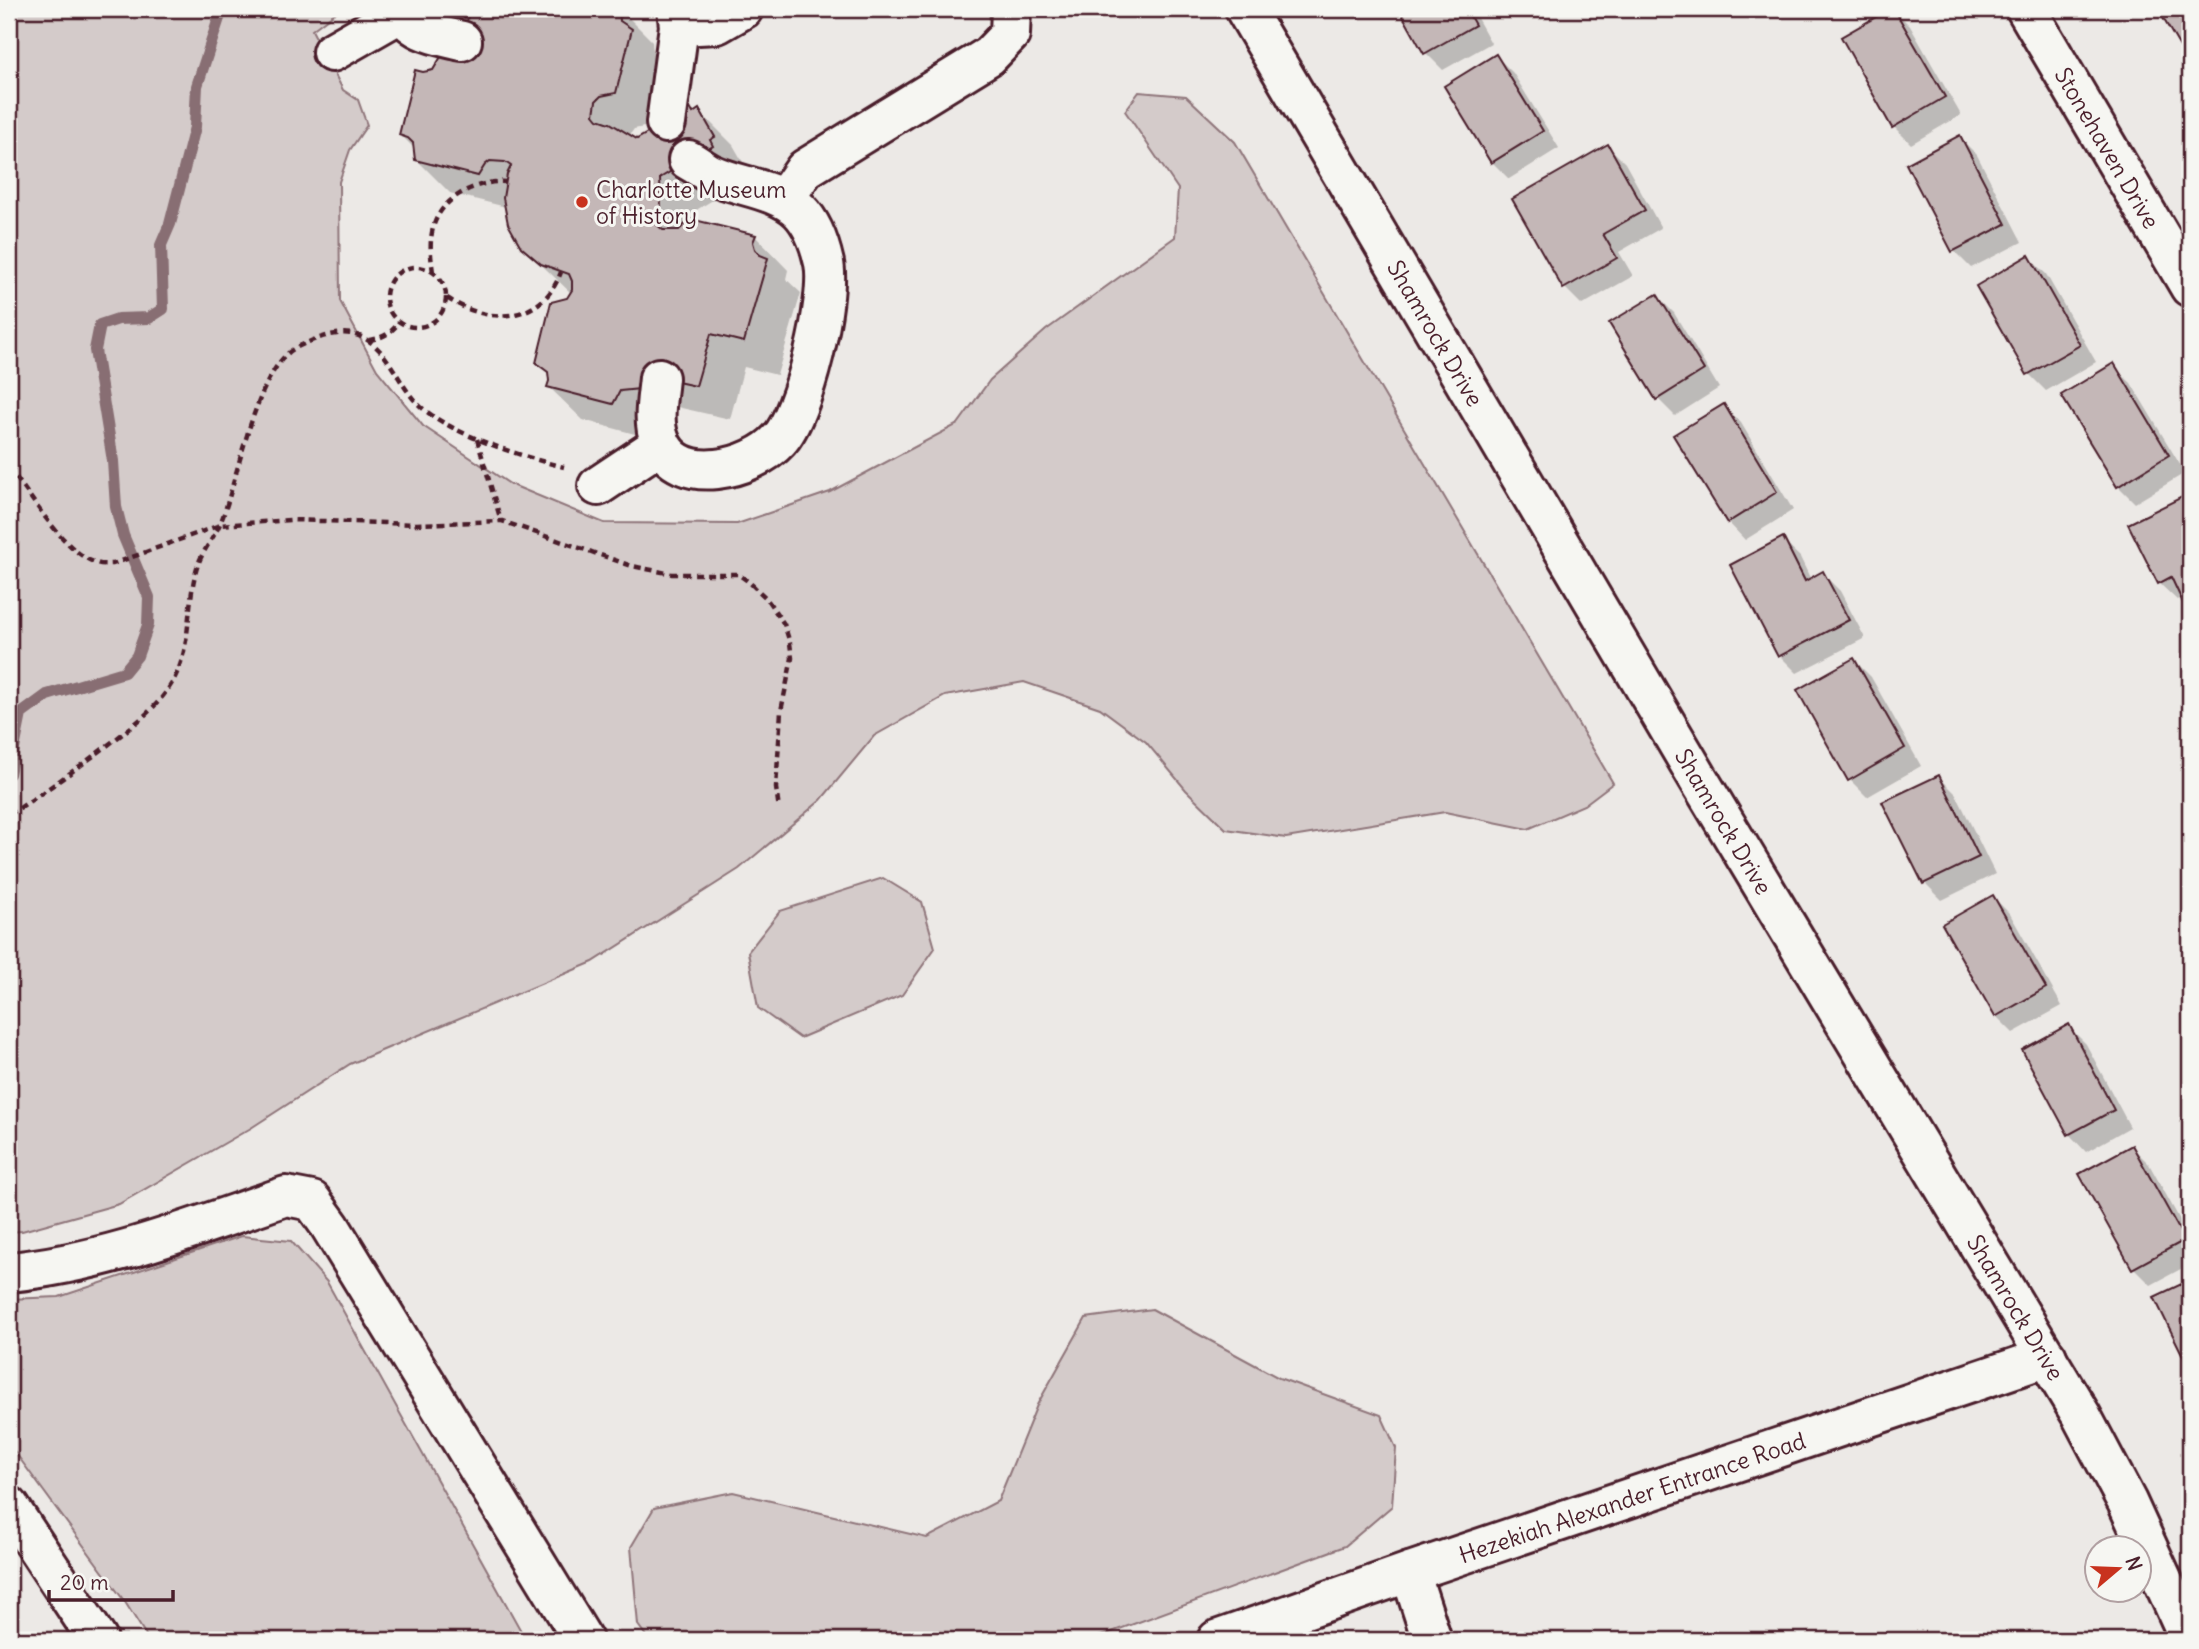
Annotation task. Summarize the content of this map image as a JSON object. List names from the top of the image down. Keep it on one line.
{"streets":{"street":["Stonehaven Drive","Shamrock Drive","Hezekiah Alexander Entrance Road"]},"crossings":[["Shamrock Drive","Hezekiah Alexander Entrance Road"]],"places":["Charlotte Museum of History"],"scale_bar":"20 m","north":"right"}
